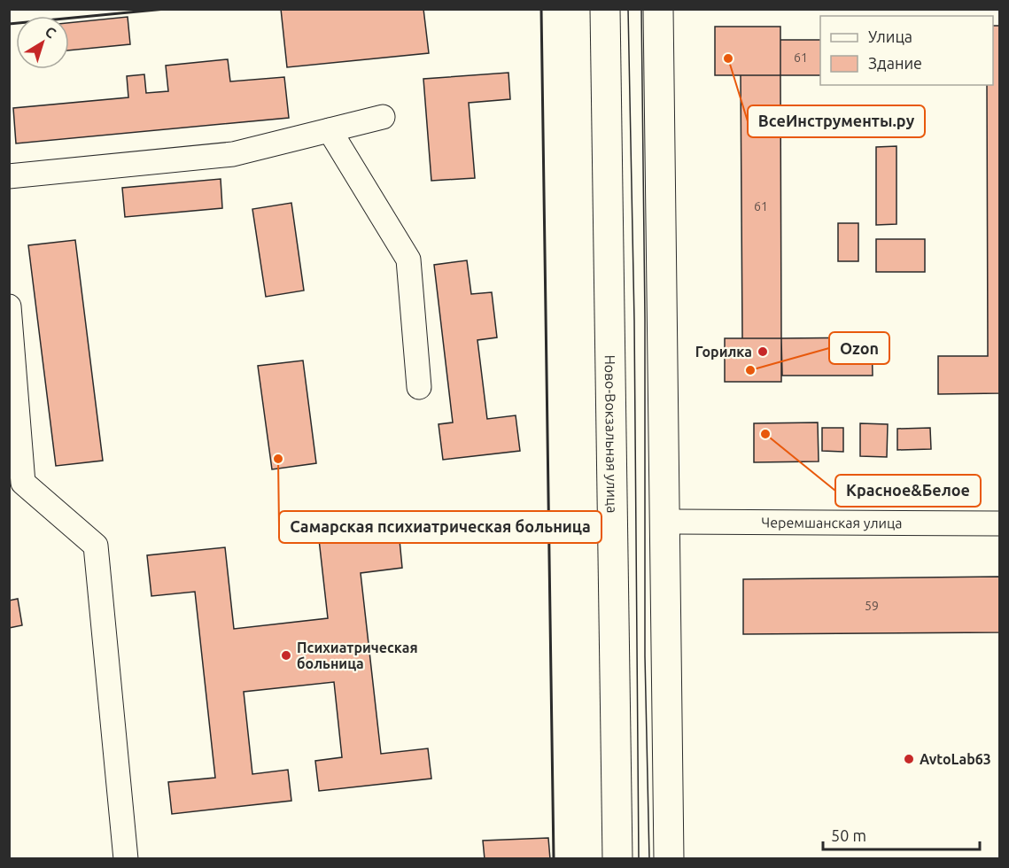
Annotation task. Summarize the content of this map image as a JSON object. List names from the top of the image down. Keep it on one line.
{"streets":{"main road":["Ново-Вокзальная улица"],"street":["Черемшанская улица"]},"places":["ВсеИнструменты.ру","Горилка","Ozon","Красное&Белое","Самарская психиатрическая больница","Психиатрическая больница","AvtoLab63"],"house_numbers":["61","61","59"],"legend":["Улица","Здание"],"scale_bar":"50 m","north":"top right"}
